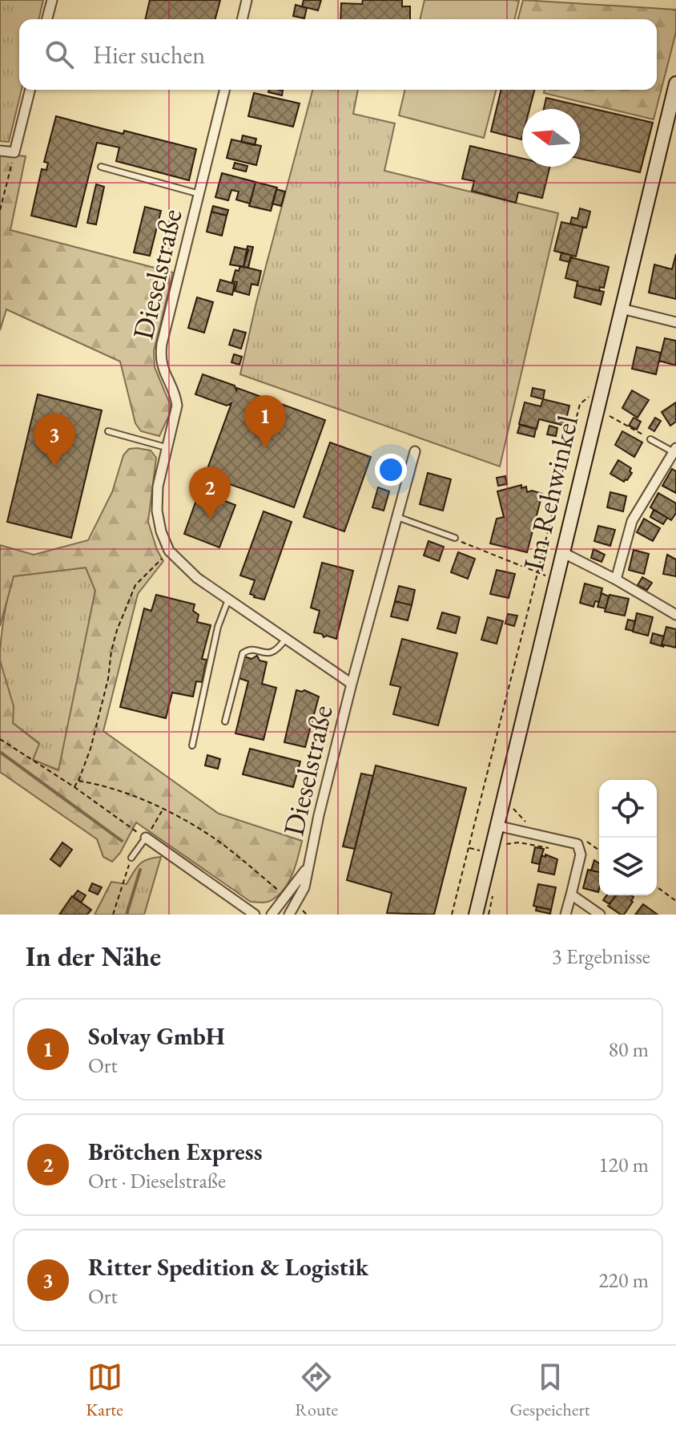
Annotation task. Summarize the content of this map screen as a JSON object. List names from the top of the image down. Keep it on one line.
{"streets":{"street":["Dieselstraße","Im Rehwinkel"]},"north":"left","page":{"search":"Hier suchen","pins":["1","3","2"],"heading":["In der Nähe","3 Ergebnisse"],"list":[{"mark":"1","name":"Solvay GmbH","note":"Ort","value":"80 m"},{"mark":"2","name":"Brötchen Express","note":"Ort · Dieselstraße","value":"120 m"},{"mark":"3","name":"Ritter Spedition & Logistik","note":"Ort","value":"220 m"}],"nav":["Karte","Route","Gespeichert"]}}
